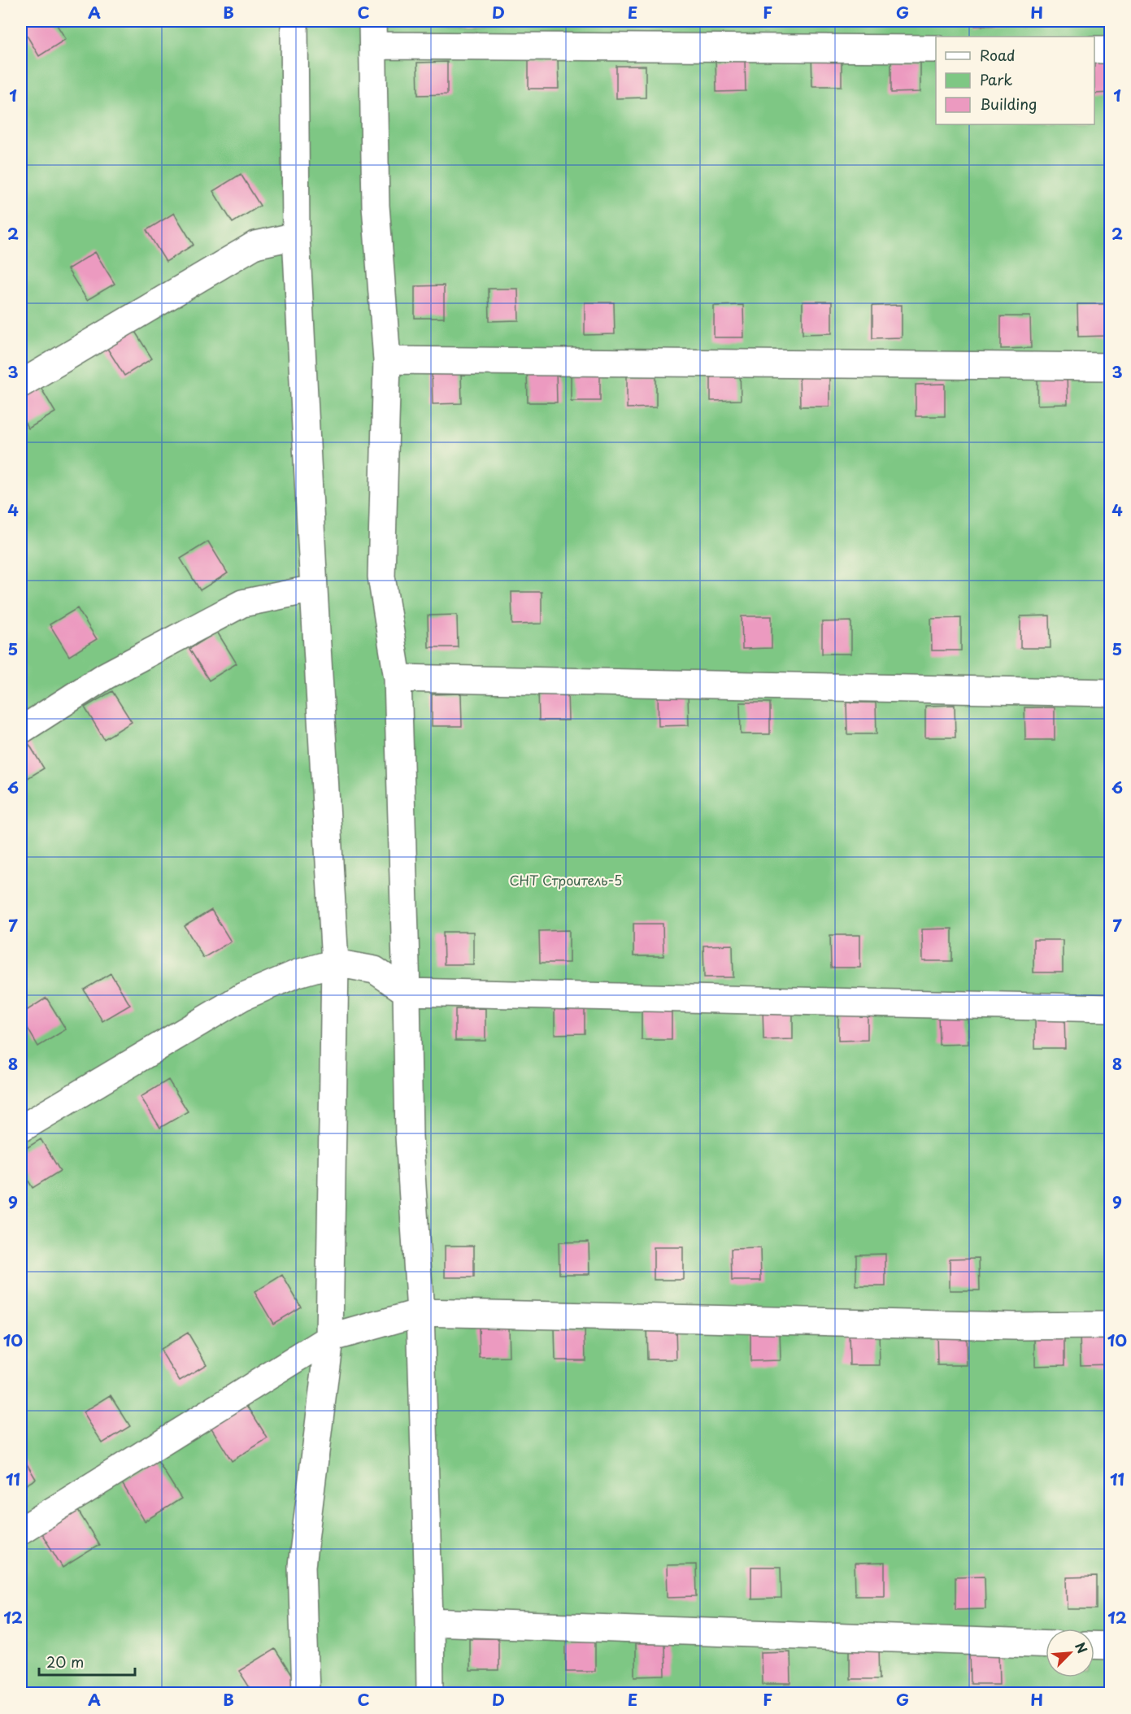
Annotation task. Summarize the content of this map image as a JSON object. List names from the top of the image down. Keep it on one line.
{"parks":["СНТ Строитель-5"],"legend":["Road","Park","Building"],"scale_bar":"20 m","north":"top right","grid":{"columns":["A","B","C","D","E","F","G","H"],"rows":["1","2","3","4","5","6","7","8","9","10","11","12"]}}
